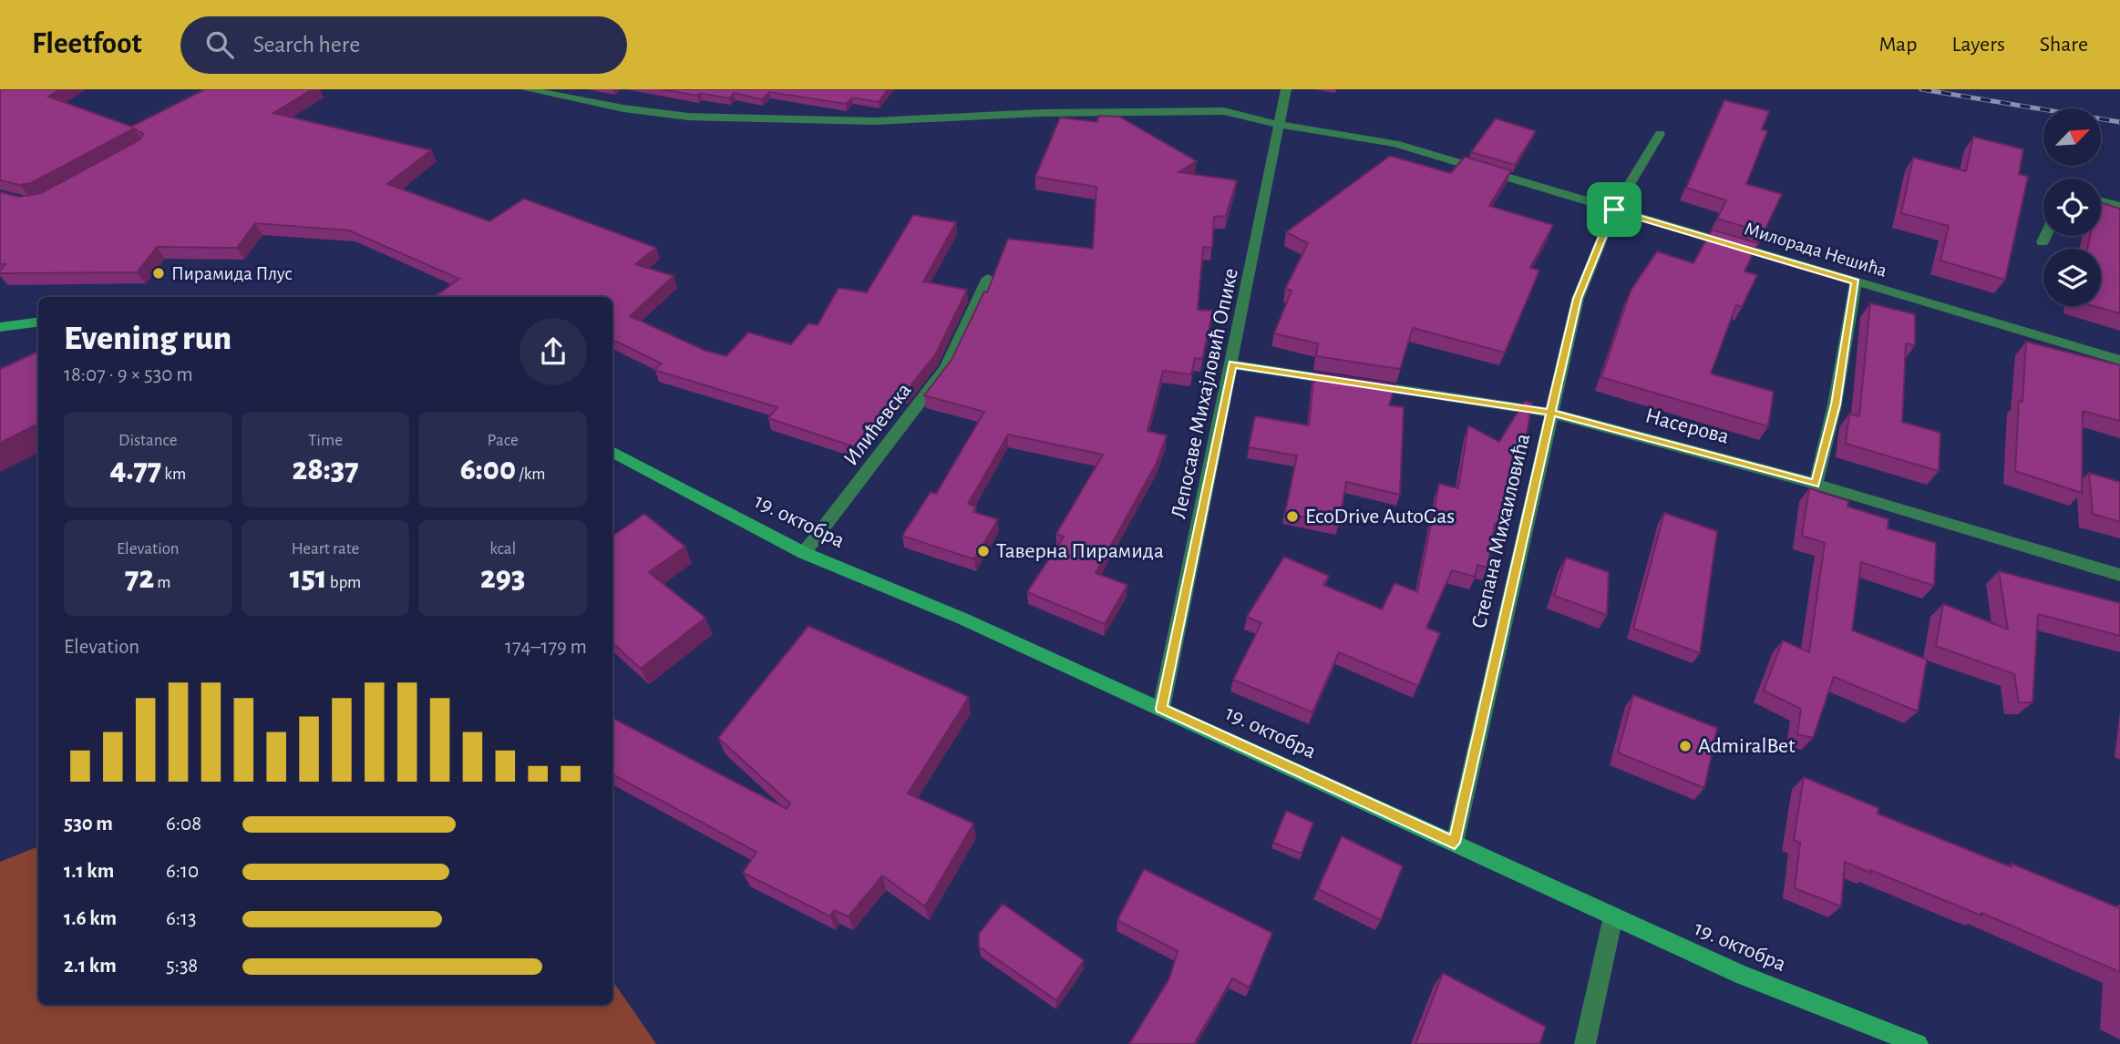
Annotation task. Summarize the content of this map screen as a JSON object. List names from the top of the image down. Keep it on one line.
{"streets":{"street":["Милорада Нешића","Лепосаве Михајловић Опике","Илићевска","Насерова","19. октобра","Степана Михаиловића"]},"crossings":[["Милорада Нешића","Лепосаве Михајловић Опике"],["Милорада Нешића","Степана Михаиловића"],["Лепосаве Михајловић Опике","Насерова"],["Лепосаве Михајловић Опике","19. октобра"],["Илићевска","19. октобра"],["Насерова","Степана Михаиловића"],["19. октобра","Степана Михаиловића"]],"places":["Пирамида Плус","EcoDrive AutoGas","Таверна Пирамида","AdmiralBet"],"north":"top right","page":{"header":"Fleetfoot","search":"Search here","nav":["Map","Layers","Share"],"heading":["Evening run","18:07 · 9 × 530 m"],"stats":[["Distance","4.77 km"],["Time","28:37"],["Pace","6:00 /km"],["Elevation","72 m"],["Heart rate","151 bpm"],["kcal","293"]],"chart":["Elevation","174–179 m"],"list":[{"name":"530 m","note":"6:08"},{"name":"1.1 km","note":"6:10"},{"name":"1.6 km","note":"6:13"},{"name":"2.1 km","note":"5:38"}]}}
